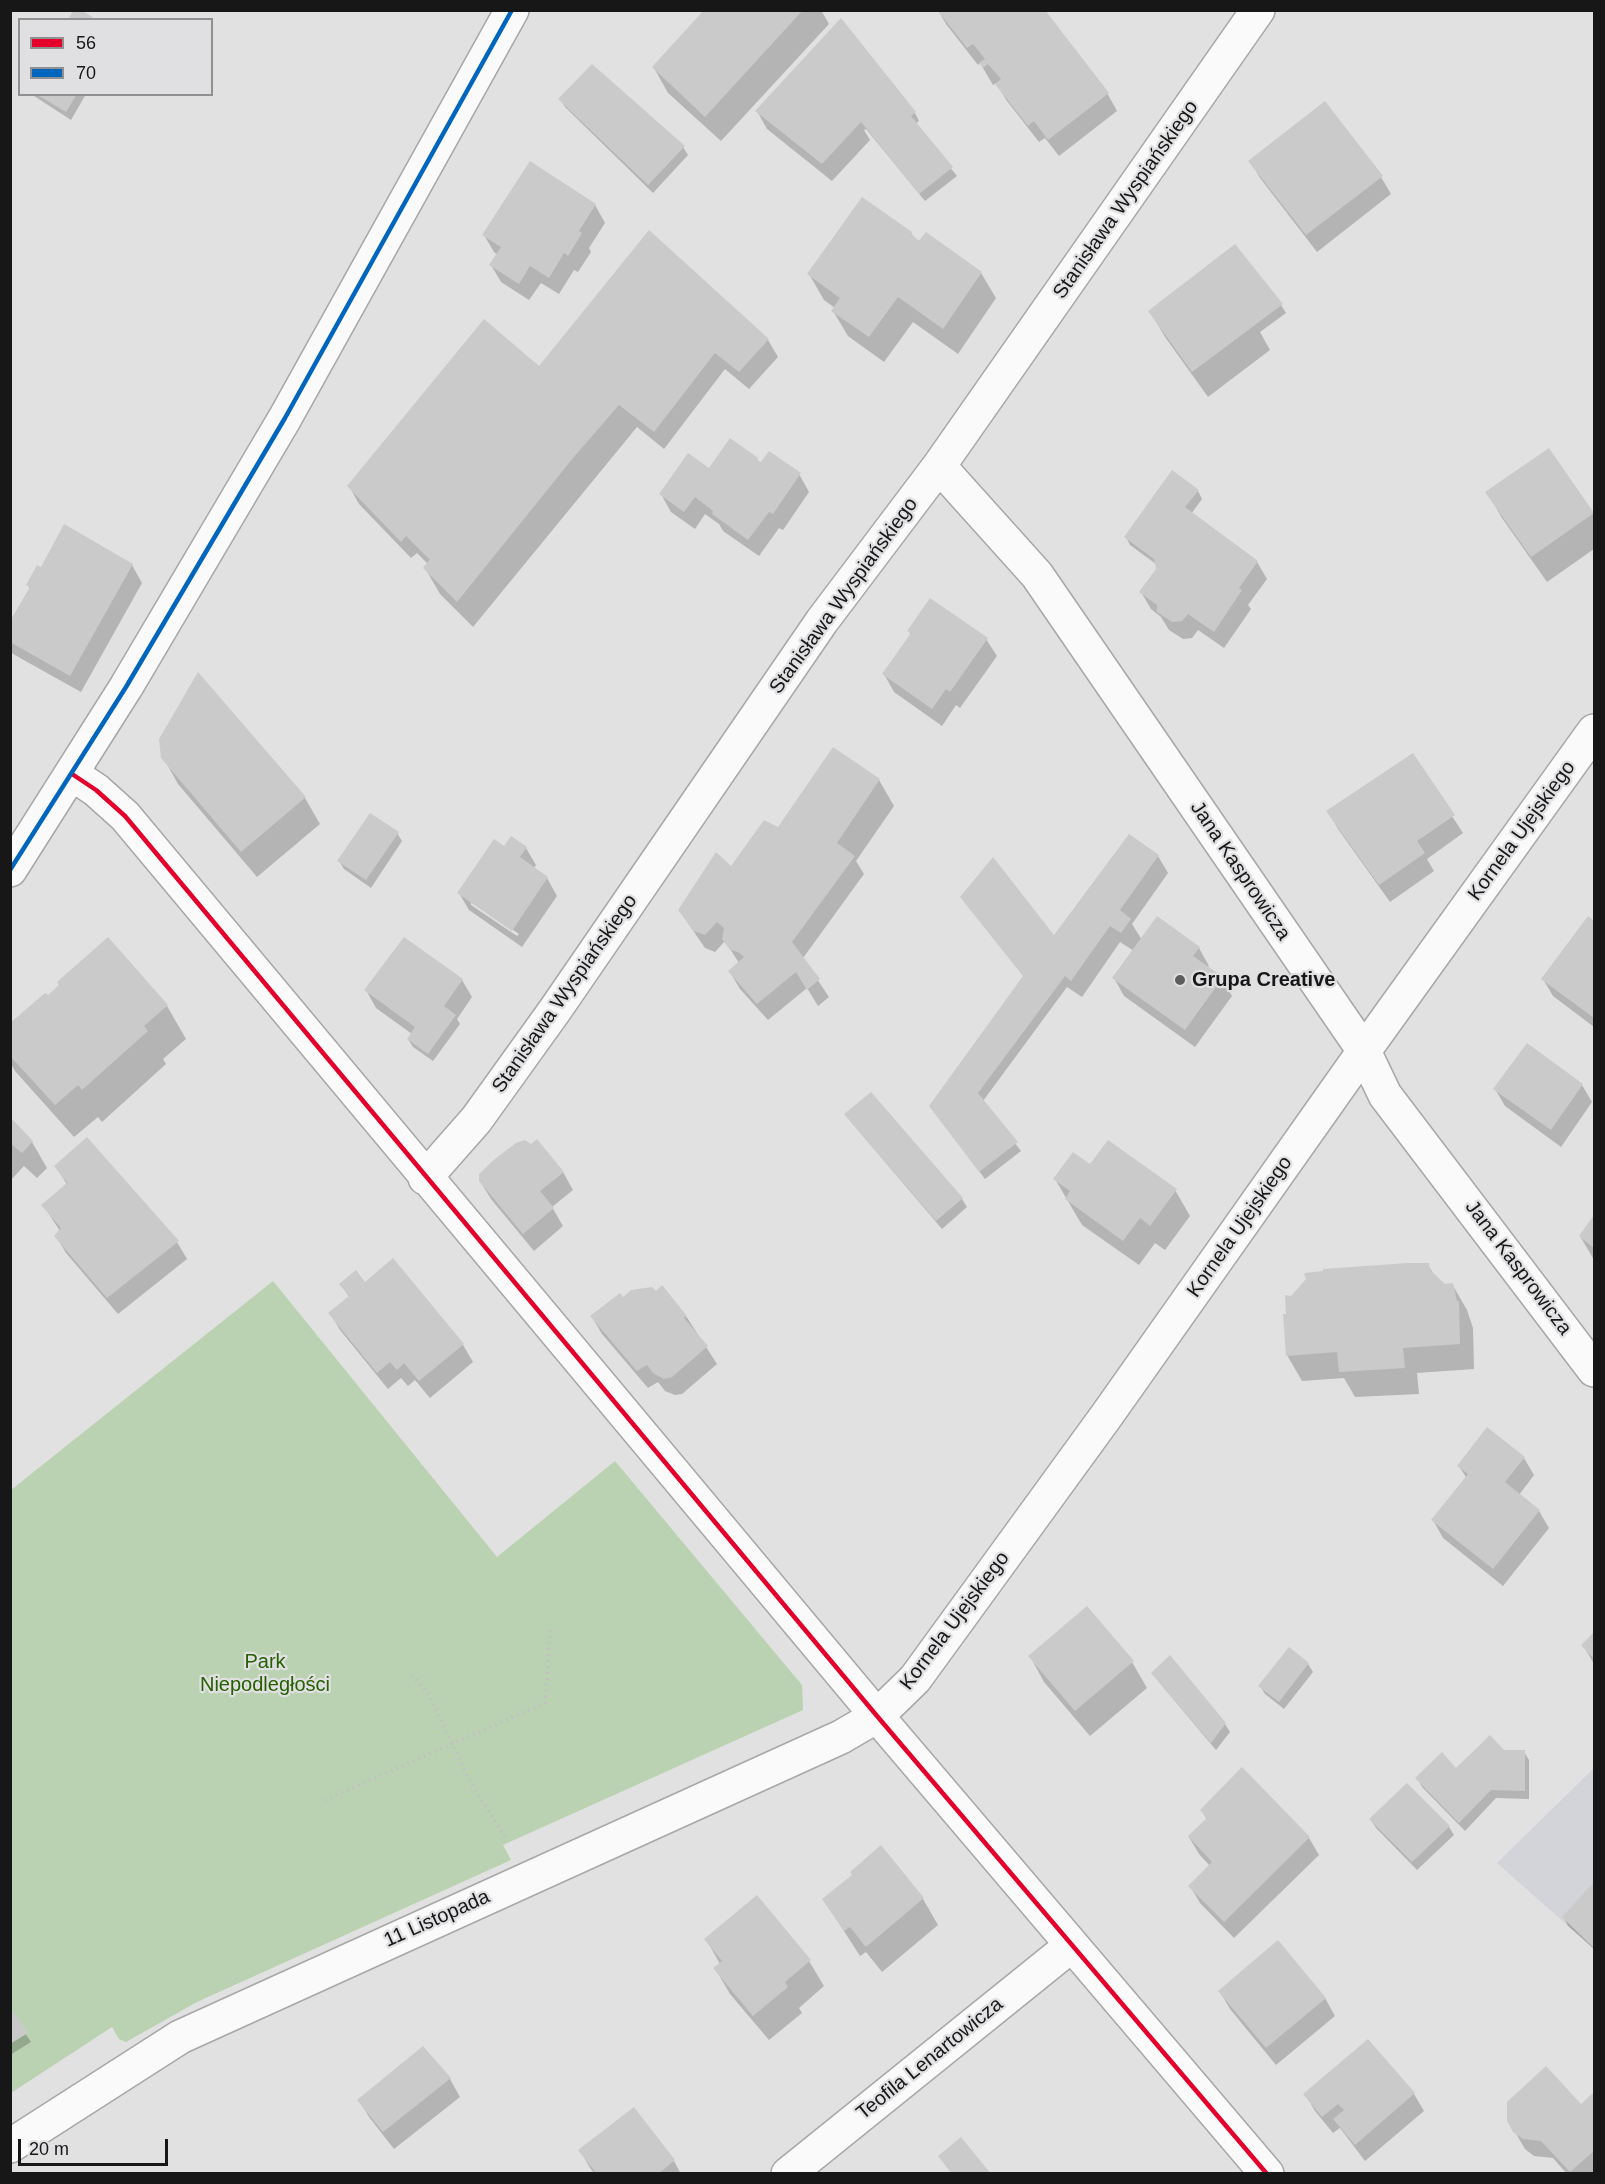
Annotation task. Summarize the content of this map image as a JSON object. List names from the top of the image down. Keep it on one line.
{"streets":{"street":["Stanisława Wyspiańskiego","Kornela Ujejskiego","Jana Kasprowicza","11 Listopada","Teofila Lenartowicza"]},"crossings":[["Stanisława Wyspiańskiego","Jana Kasprowicza"],["Kornela Ujejskiego","Jana Kasprowicza"],["Kornela Ujejskiego","11 Listopada"]],"parks":["Park Niepodległości"],"places":["Grupa Creative"],"lines":["transit line 70","transit line 56"],"legend":["56","70"],"scale_bar":"20 m"}
